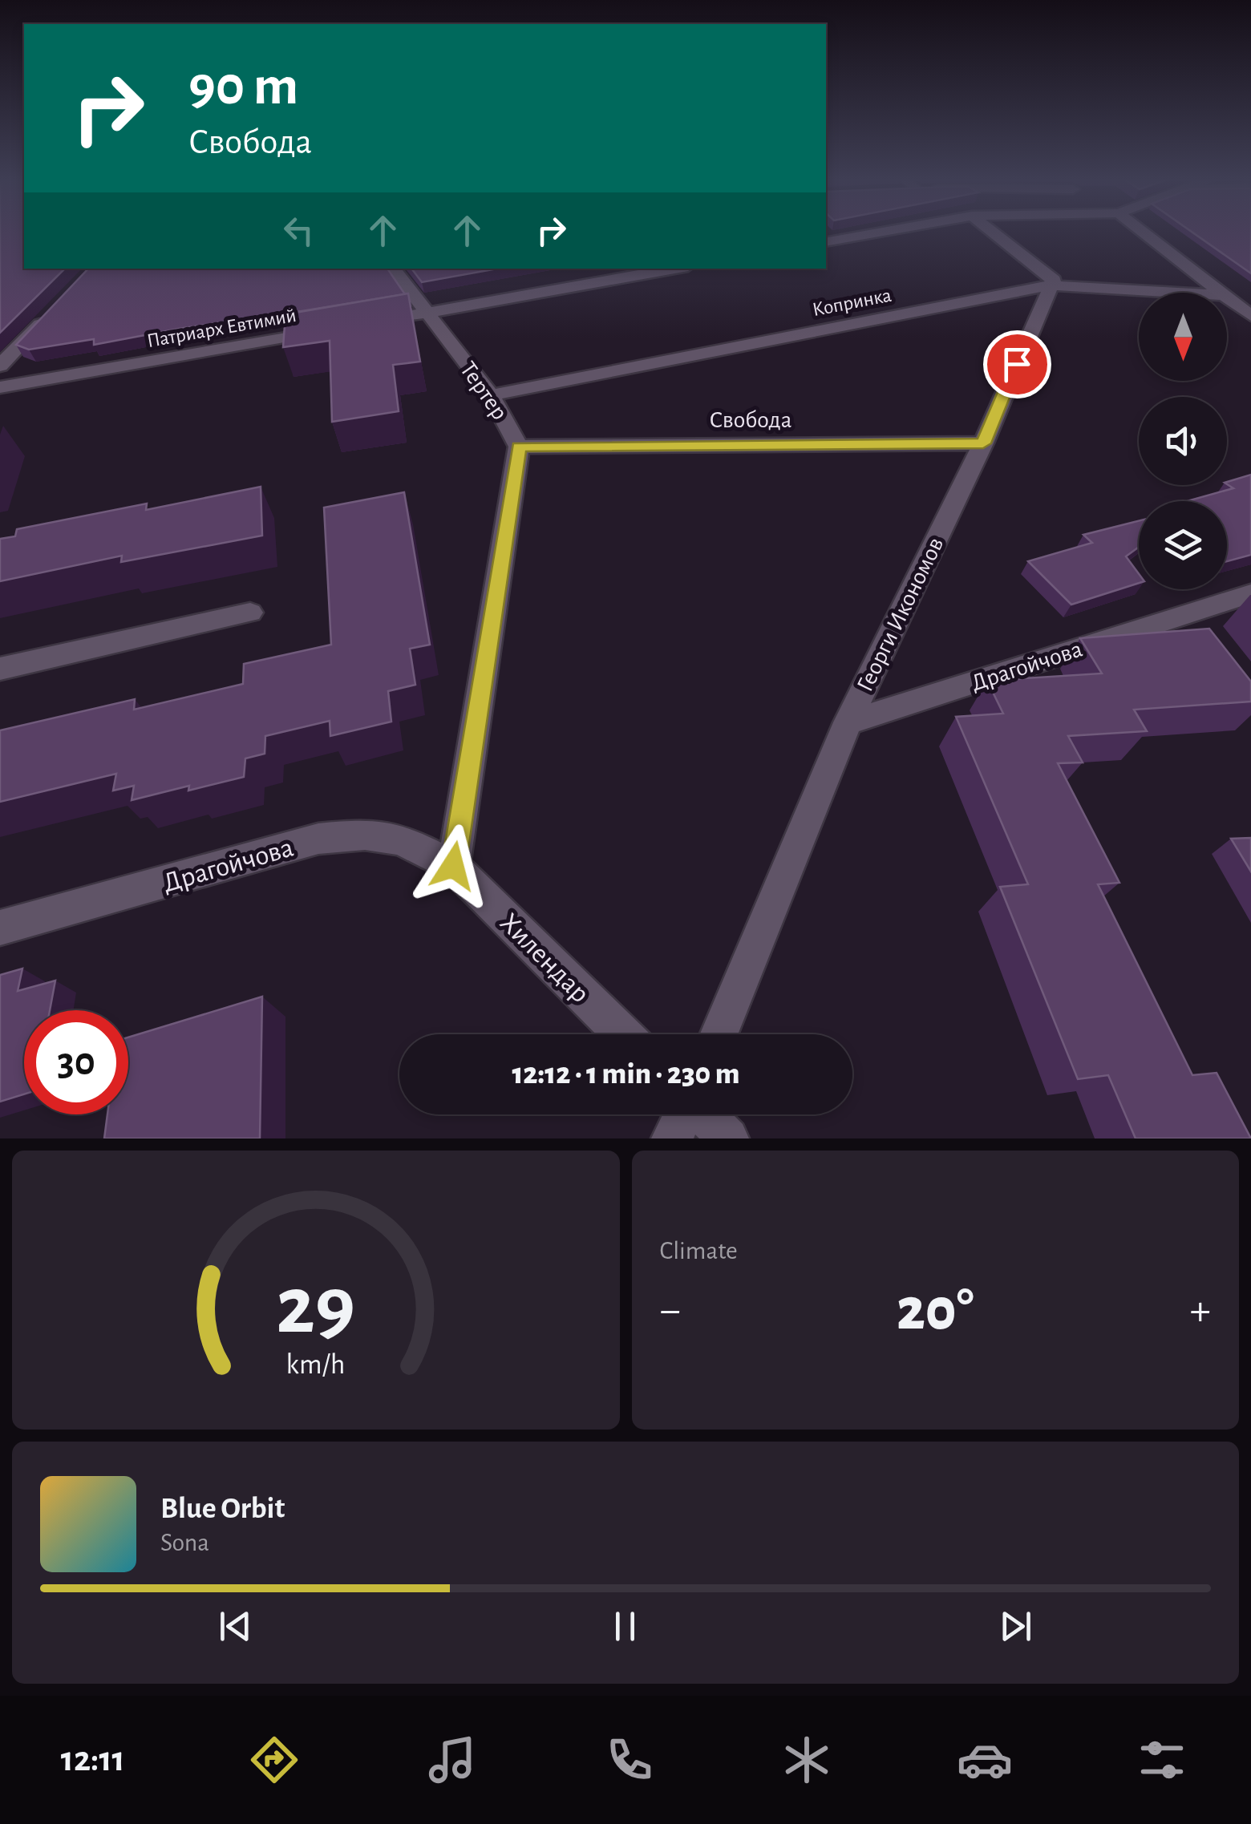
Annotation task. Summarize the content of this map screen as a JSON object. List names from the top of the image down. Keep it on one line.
{"streets":{"street":["Копринка","Патриарх Евтимий","Тертер","Свобода","Георги Икономов","Драгойчова","Хилендар"]},"crossings":[["Копринка","Тертер"],["Копринка","Георги Икономов"],["Тертер","Свобода"],["Тертер","Драгойчова"],["Тертер","Хилендар"],["Свобода","Георги Икономов"],["Георги Икономов","Драгойчова"],["Драгойчова","Хилендар"]],"north":"bottom","page":{"turn":["90 m","Свобода"],"limit":"30","trip":"12:12 · 1 min · 230 m","tile":"Climate","heat":["−","20°","+"],"song":["Blue Orbit","Sona"],"tabs":"12:11","gauge":["29","km/h"]}}
